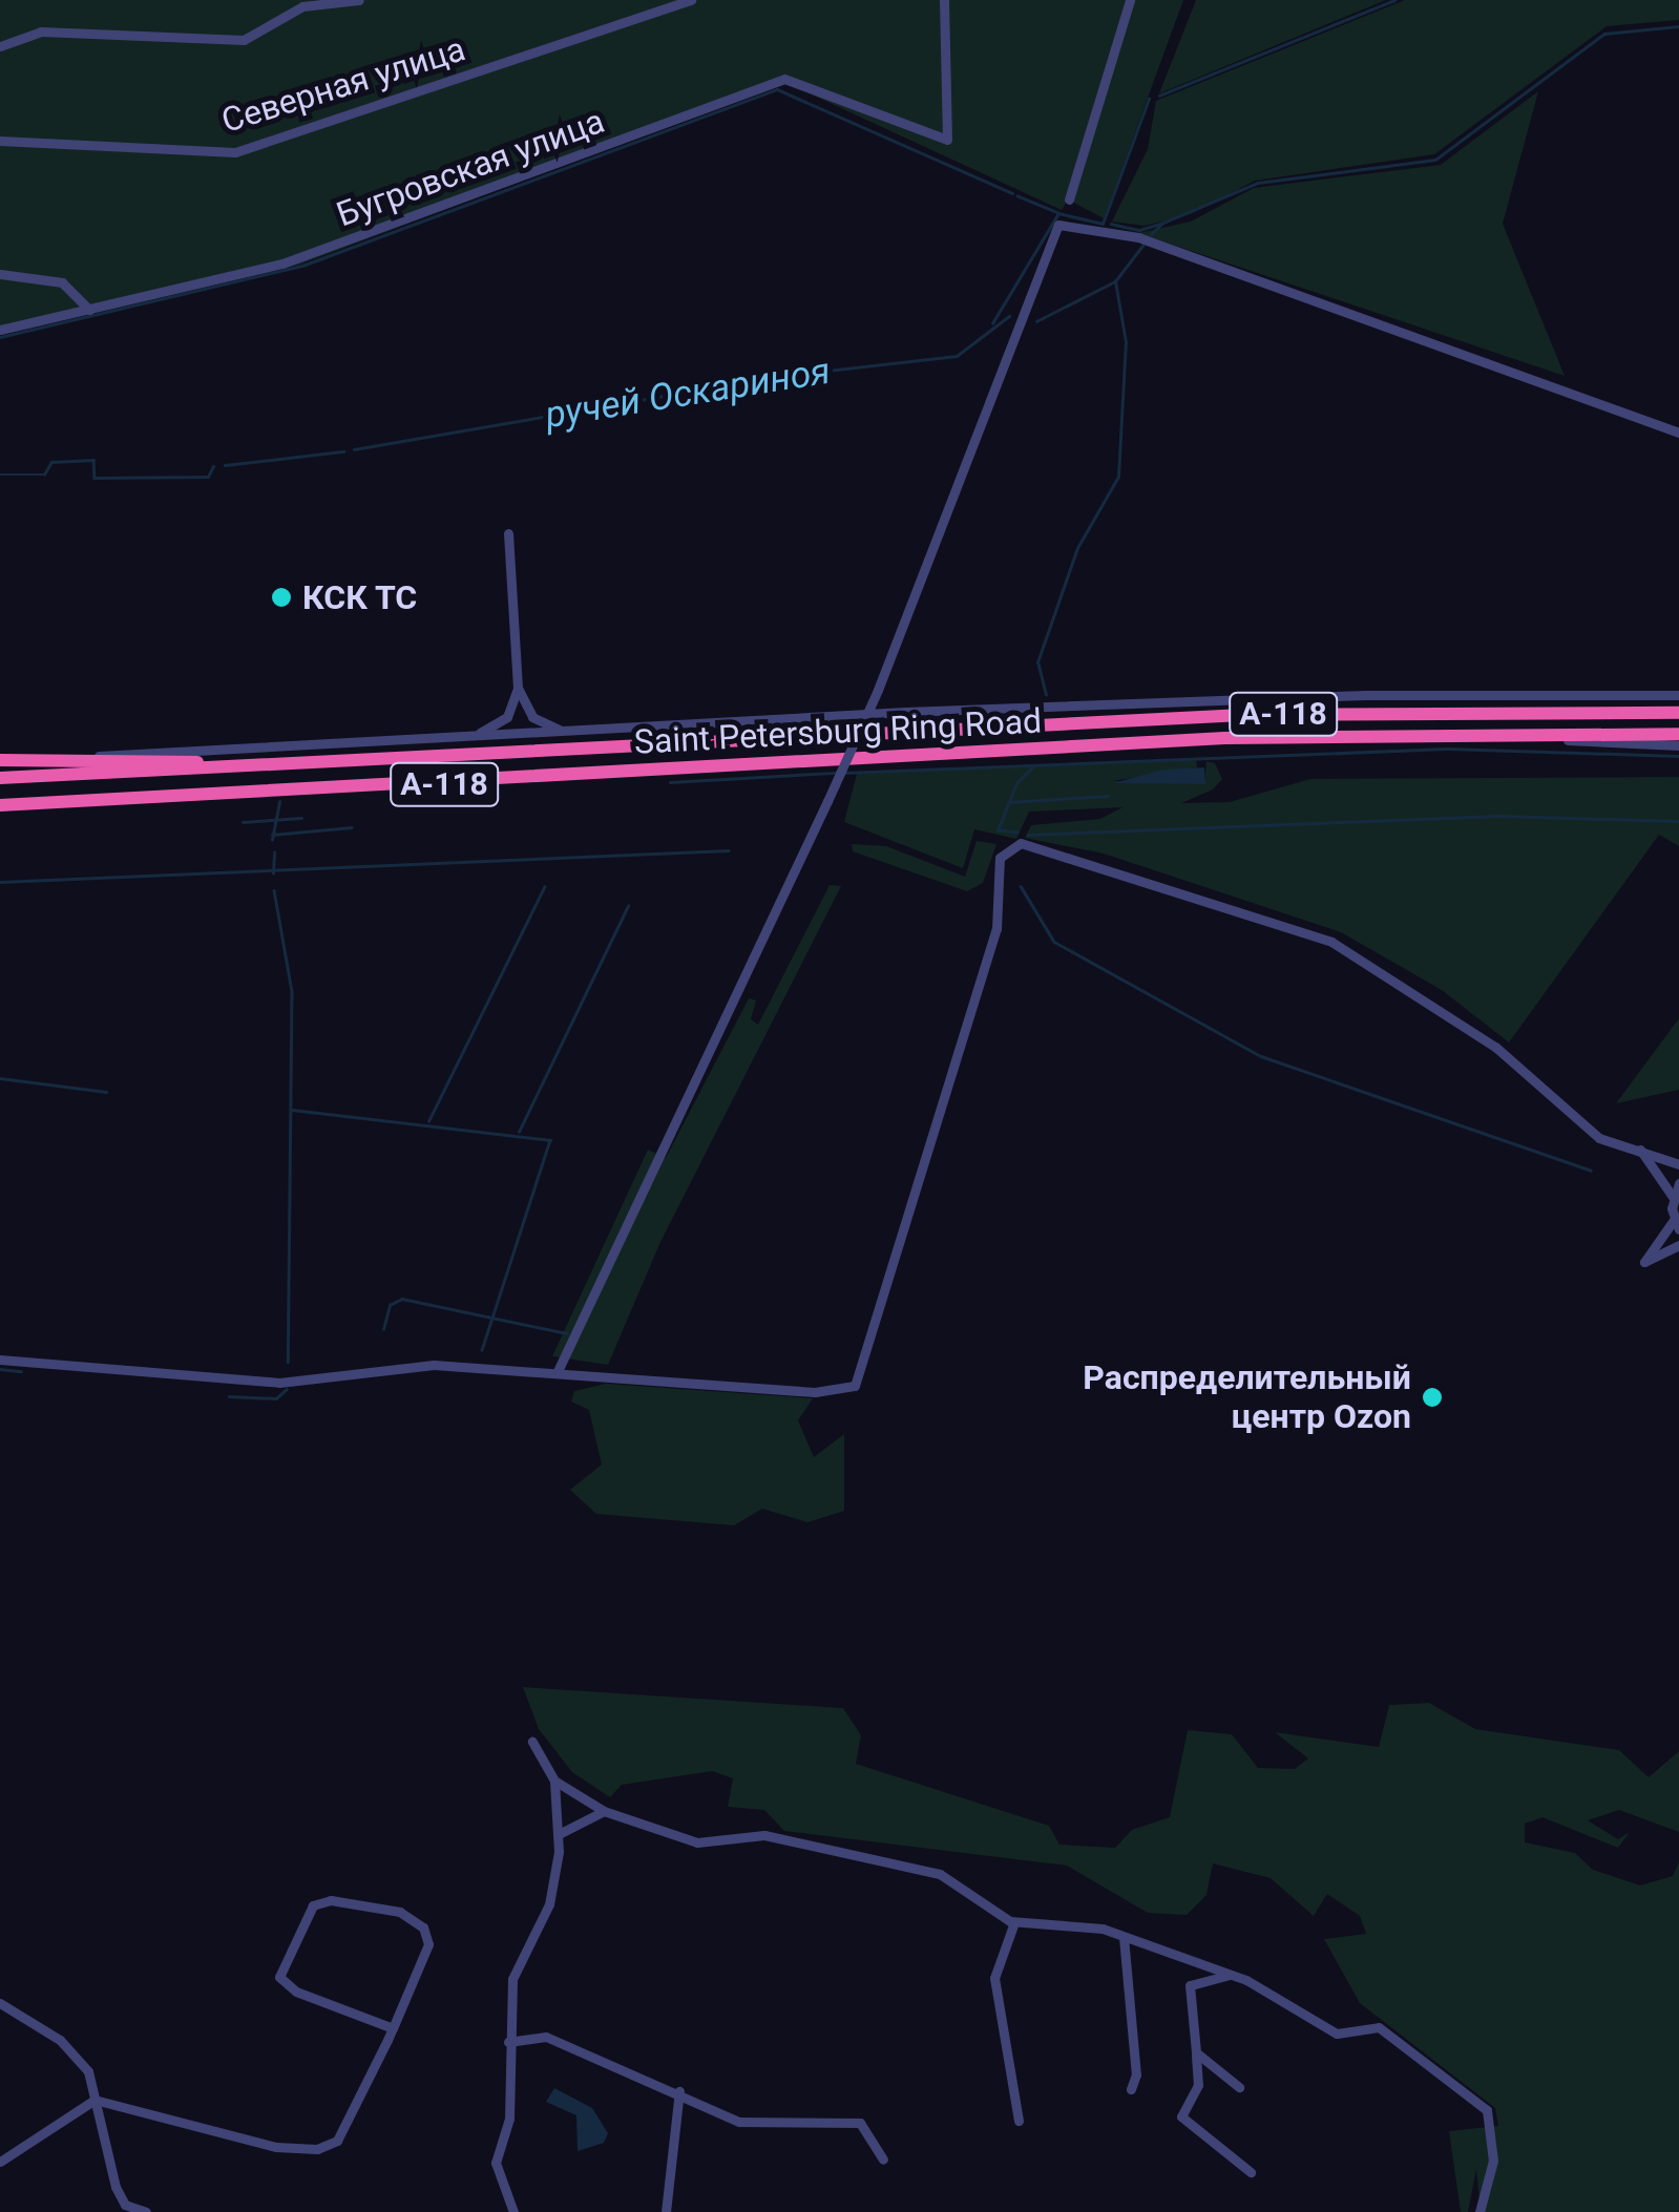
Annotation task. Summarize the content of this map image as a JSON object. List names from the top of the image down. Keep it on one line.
{"streets":{"highway":["А-118","Saint Petersburg Ring Road"],"street":["Северная улица","Бугровская улица"]},"water":["ручей Оскариноя"],"places":["КСК ТС","Распределительный центр Ozon"]}
